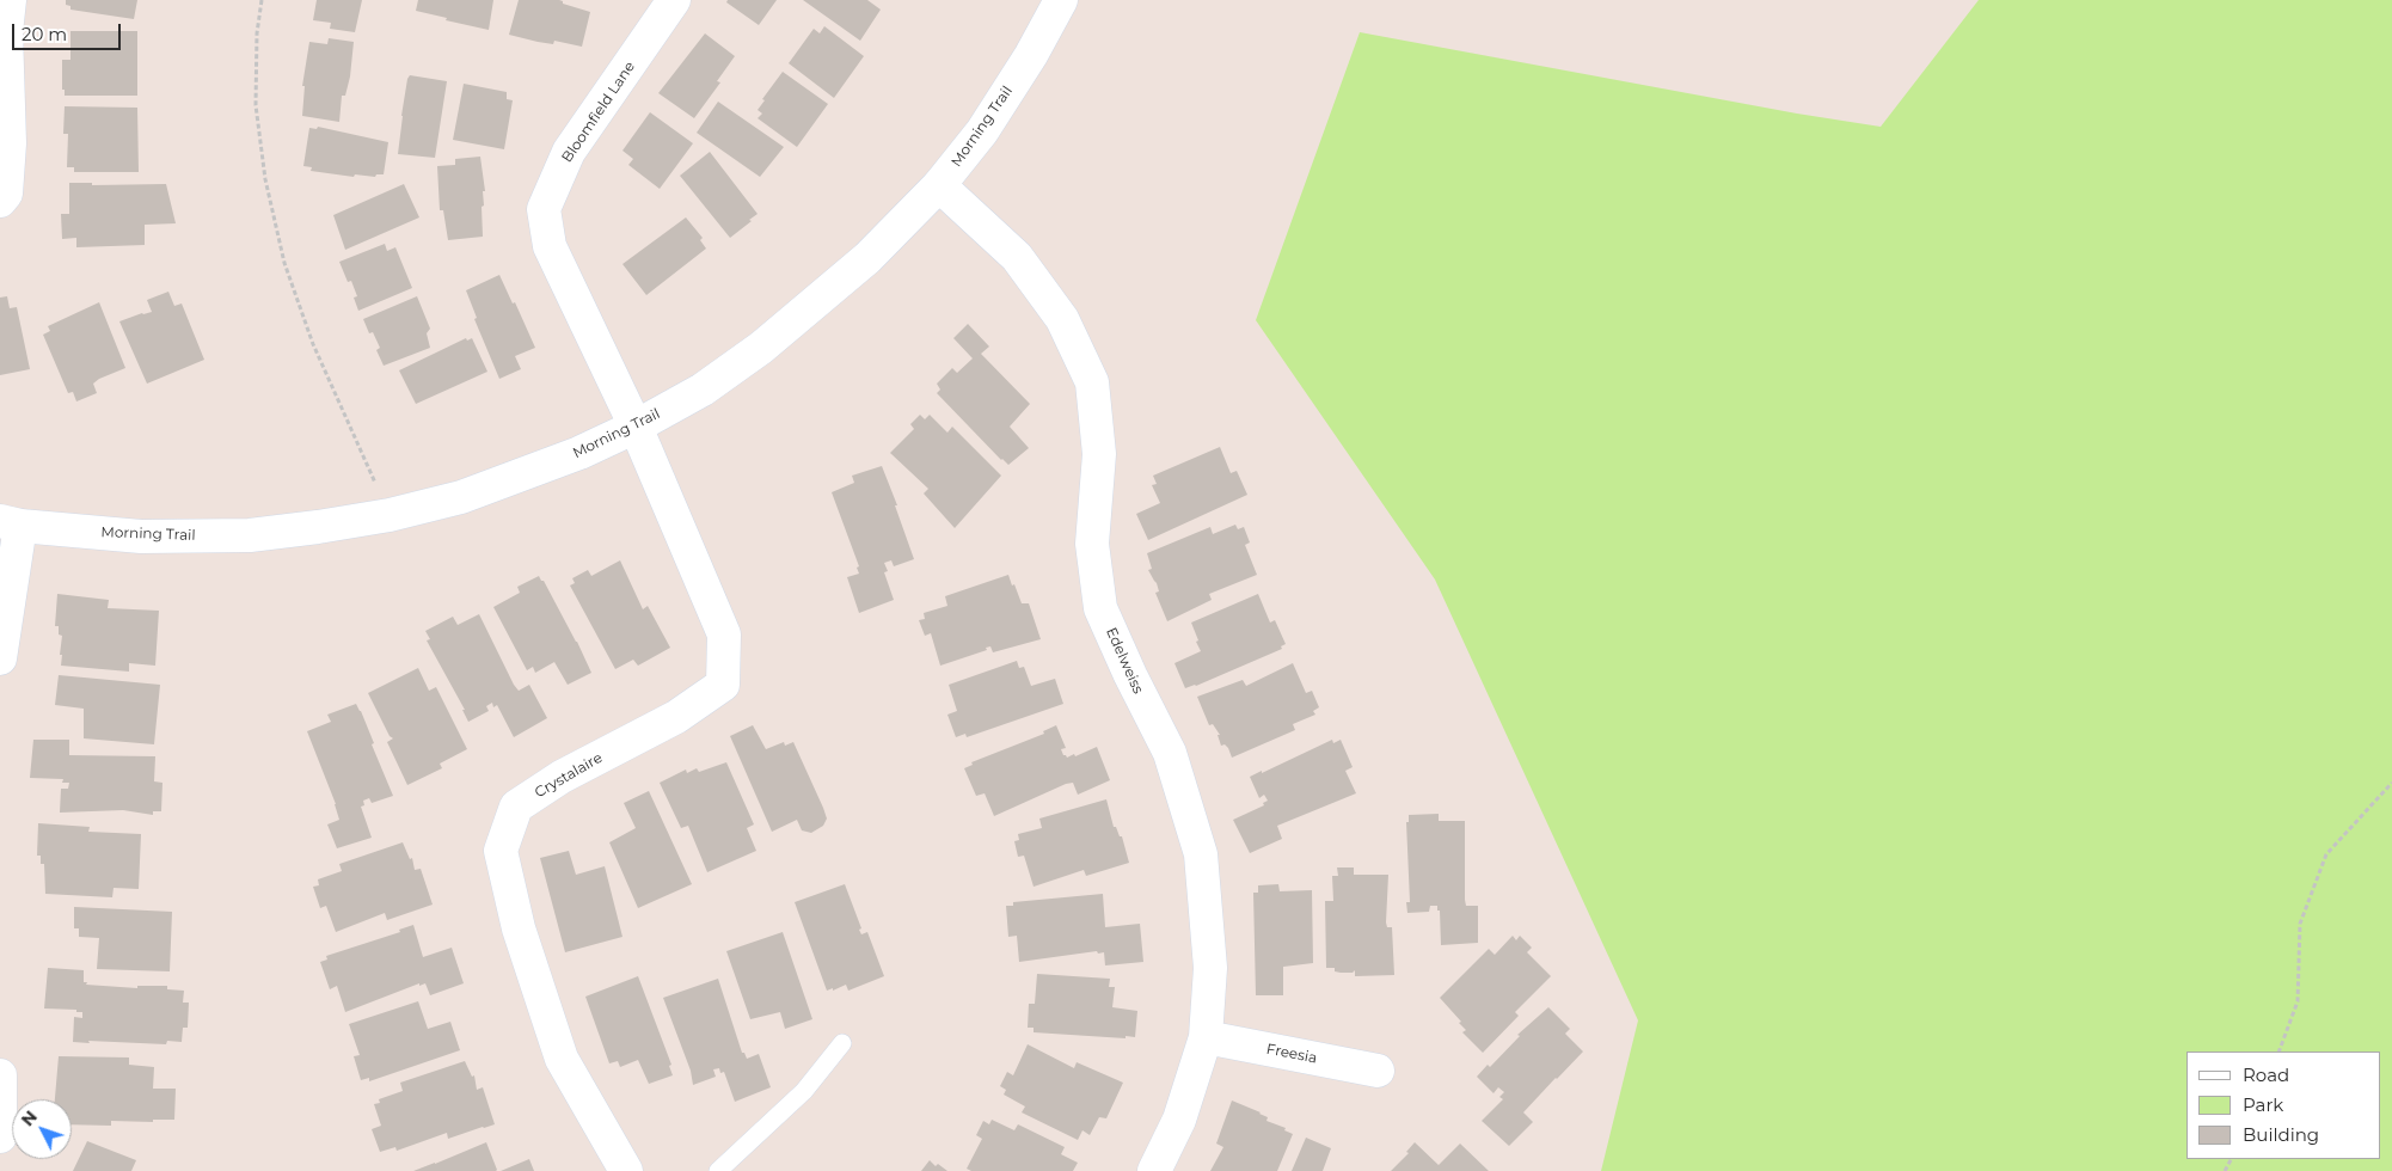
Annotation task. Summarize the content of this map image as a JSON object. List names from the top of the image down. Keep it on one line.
{"streets":{"street":["Bloomfield Lane","Morning Trail","Edelweiss","Crystalaire","Freesia"]},"crossings":[["Bloomfield Lane","Morning Trail"],["Bloomfield Lane","Crystalaire"],["Morning Trail","Edelweiss"],["Morning Trail","Crystalaire"],["Edelweiss","Freesia"]],"legend":["Road","Park","Building"],"scale_bar":"20 m","north":"top left"}
